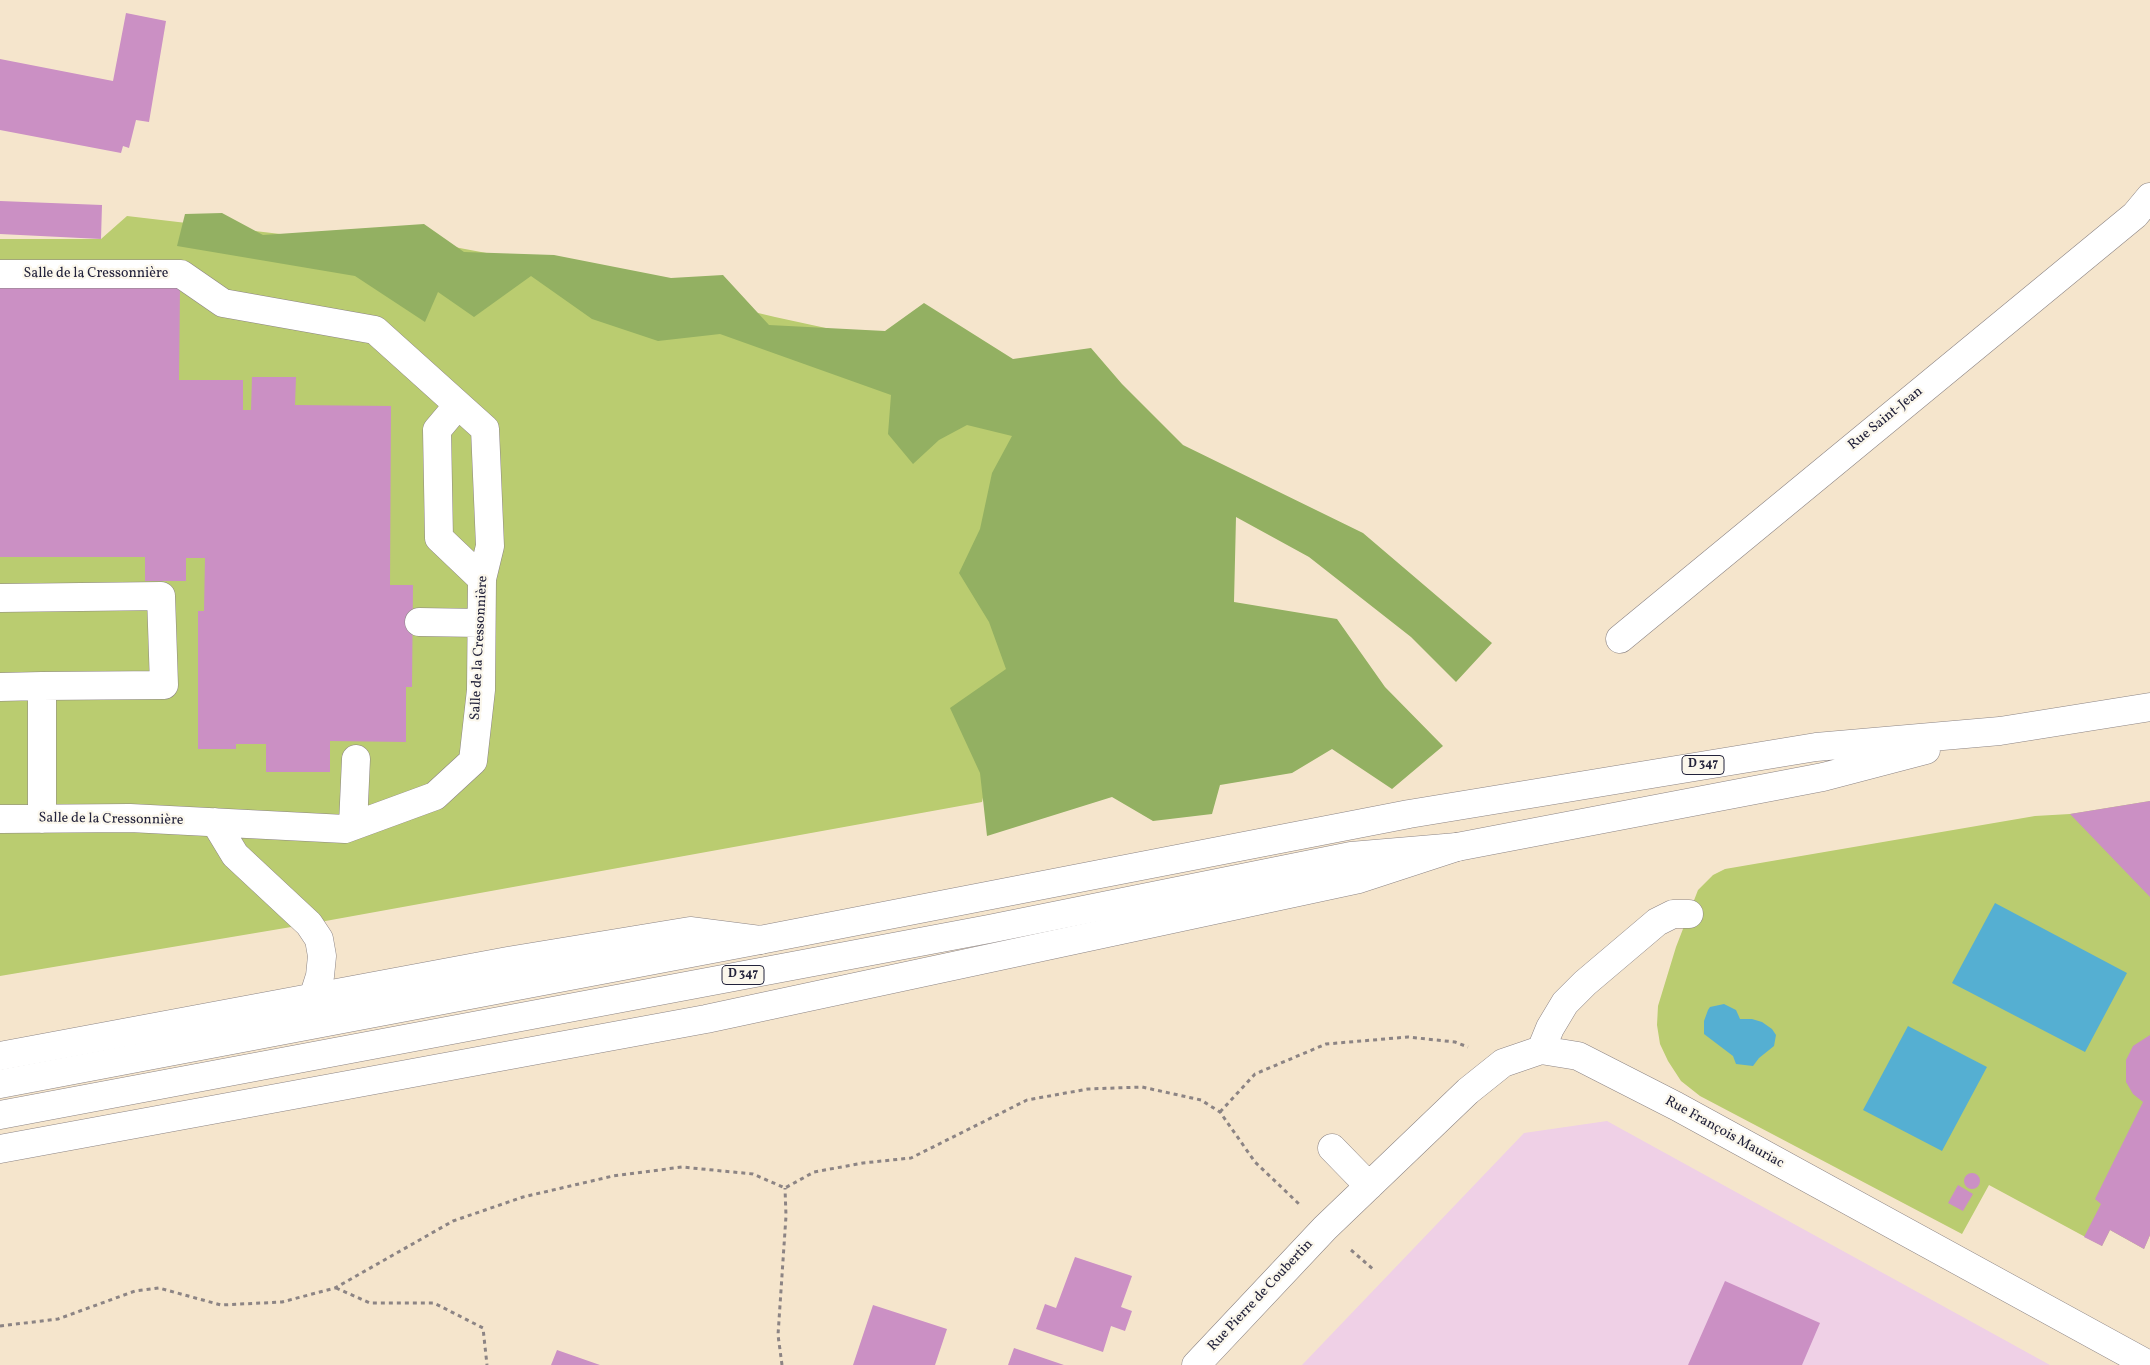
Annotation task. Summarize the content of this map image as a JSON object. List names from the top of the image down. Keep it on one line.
{"streets":{"main road":["Salle de la Cressonnière","Rue Saint-Jean","D 347","Rue François Mauriac","Rue Pierre de Coubertin"]},"crossings":[["Rue François Mauriac","Rue Pierre de Coubertin"]]}
